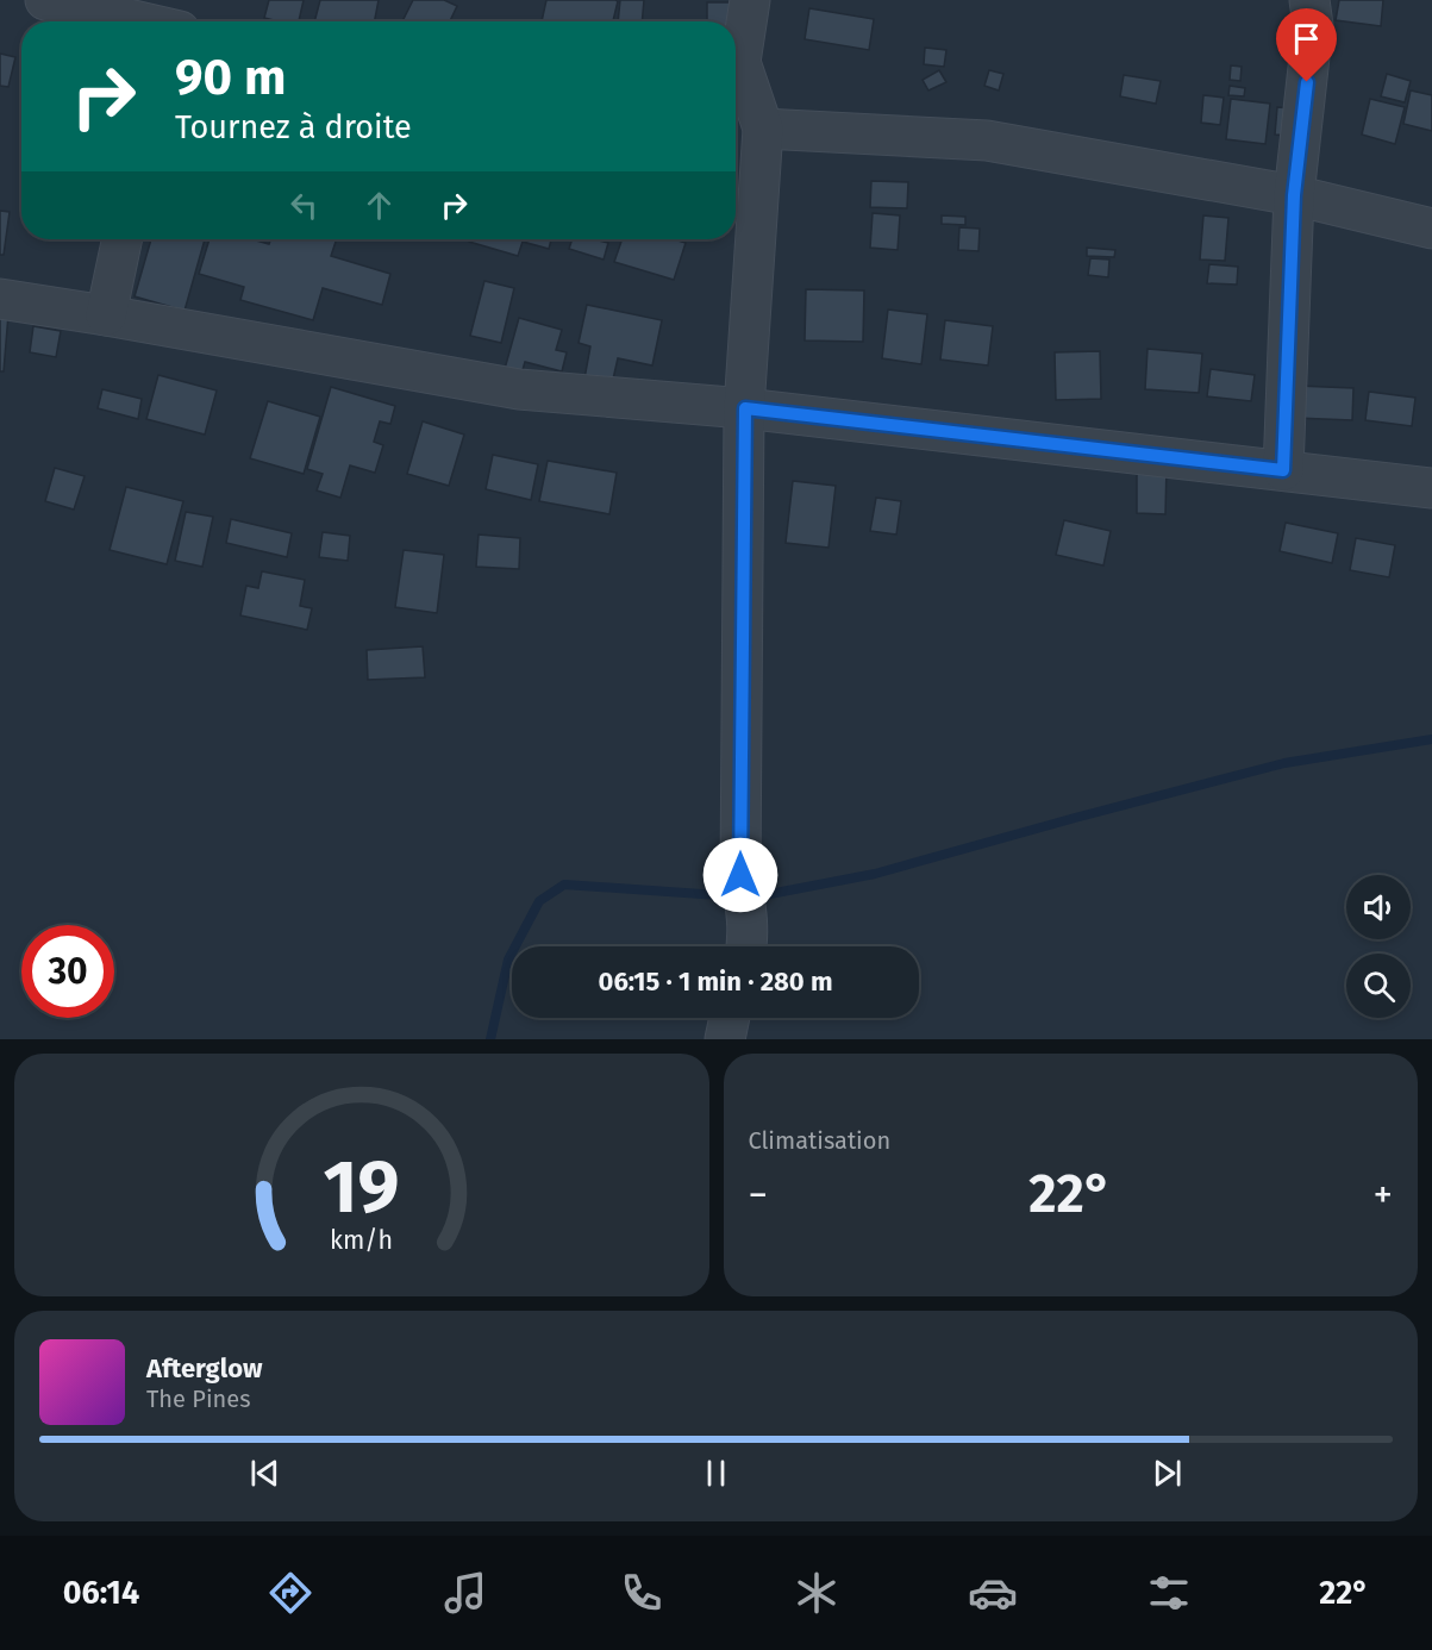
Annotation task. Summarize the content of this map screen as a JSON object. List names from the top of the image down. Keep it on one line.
{"page":{"turn":["90 m","Tournez à droite"],"limit":"30","trip":"06:15 · 1 min · 280 m","tile":"Climatisation","heat":["−","22°","+"],"song":["Afterglow","The Pines"],"tabs":["06:14","22°"],"gauge":["19","km/h"]}}
